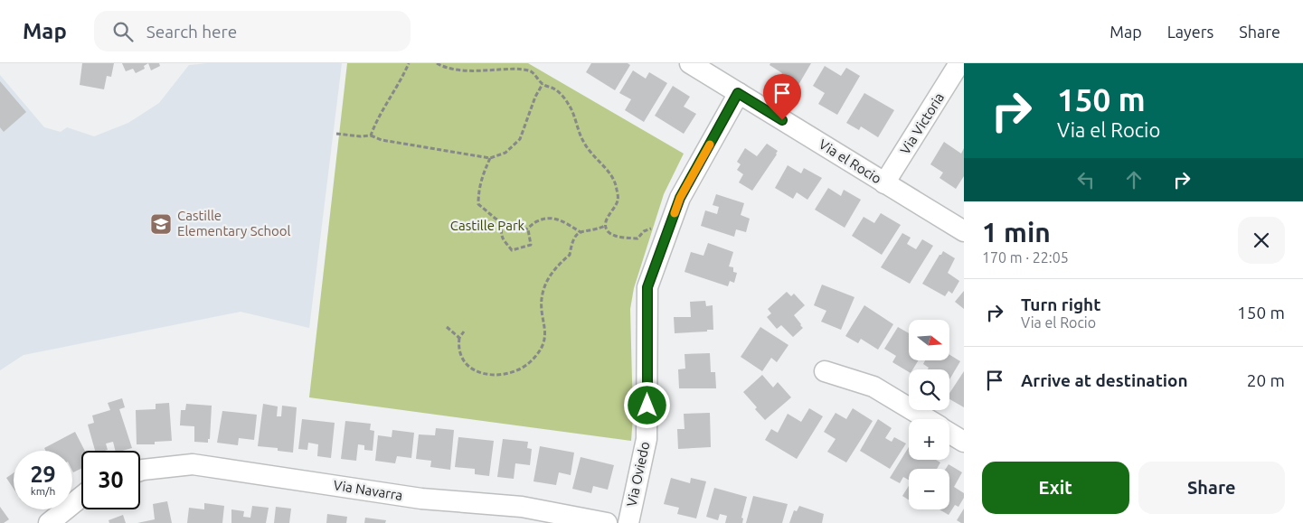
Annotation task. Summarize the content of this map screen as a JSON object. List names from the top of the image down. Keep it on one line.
{"streets":{"street":["Via Victoria","Via el Rocio","Via Oviedo","Via Navarra"]},"crossings":[["Via Victoria","Via el Rocio"],["Via el Rocio","Via Oviedo"]],"parks":["Castille Park"],"places":{"school or university":["Castille Elementary School"]},"north":"right","page":{"header":"Map","search":"Search here","nav":["Map","Layers","Share"],"turn":["150 m","Via el Rocio"],"heading":["1 min","170 m · 22:05"],"list":[{"name":"Turn right","note":"Via el Rocio","value":"150 m"},{"name":"Arrive at destination","value":"20 m"}],"map_buttons":["+","−"],"speed":"29 km/h","limit":"30","buttons":["Exit","Share"]}}
